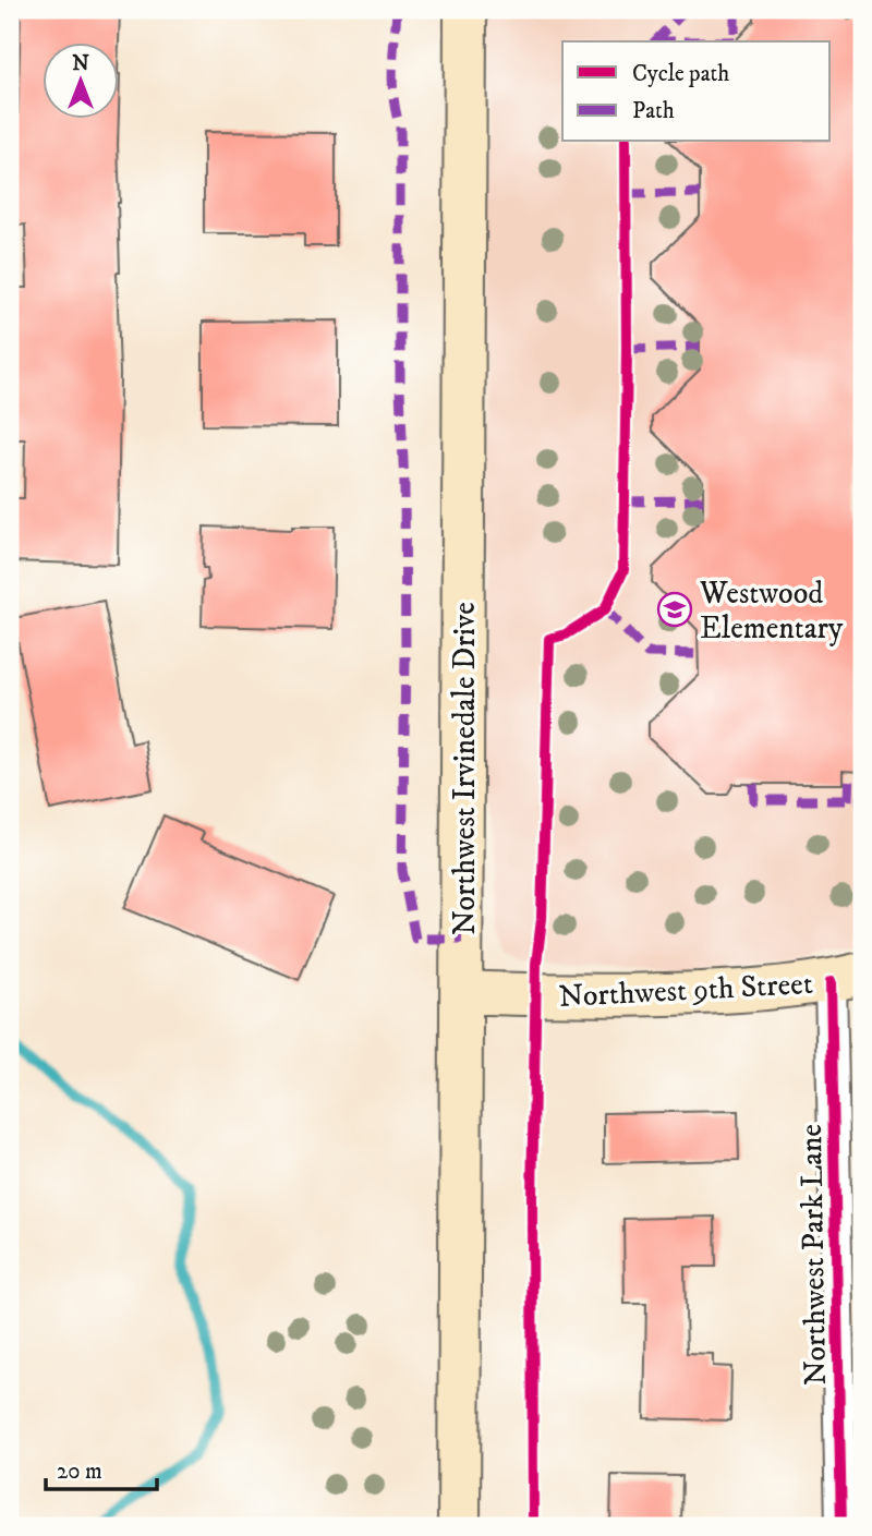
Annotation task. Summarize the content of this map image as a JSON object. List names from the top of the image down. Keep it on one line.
{"streets":{"main road":["Northwest Irvinedale Drive","Northwest 9th Street"],"street":["Northwest Park Lane"]},"crossings":[["Northwest Irvinedale Drive","Northwest 9th Street"],["Northwest 9th Street","Northwest Park Lane"]],"places":{"school or university":["Westwood Elementary"]},"legend":["Cycle path","Path"],"scale_bar":"20 m","north":"top"}
